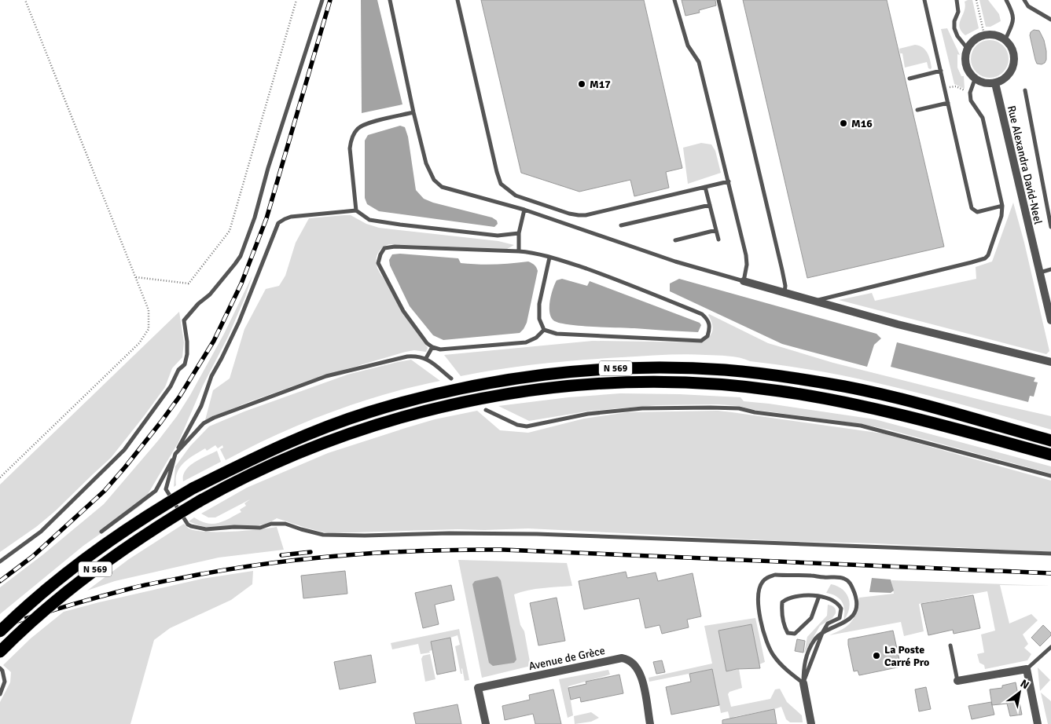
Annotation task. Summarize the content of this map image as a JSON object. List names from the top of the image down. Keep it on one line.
{"streets":{"highway":["N 569"],"street":["Rue Alexandra David-Neel","Avenue de Grèce"]},"places":["M17","M16","La Poste Carré Pro"],"north":"top right"}
